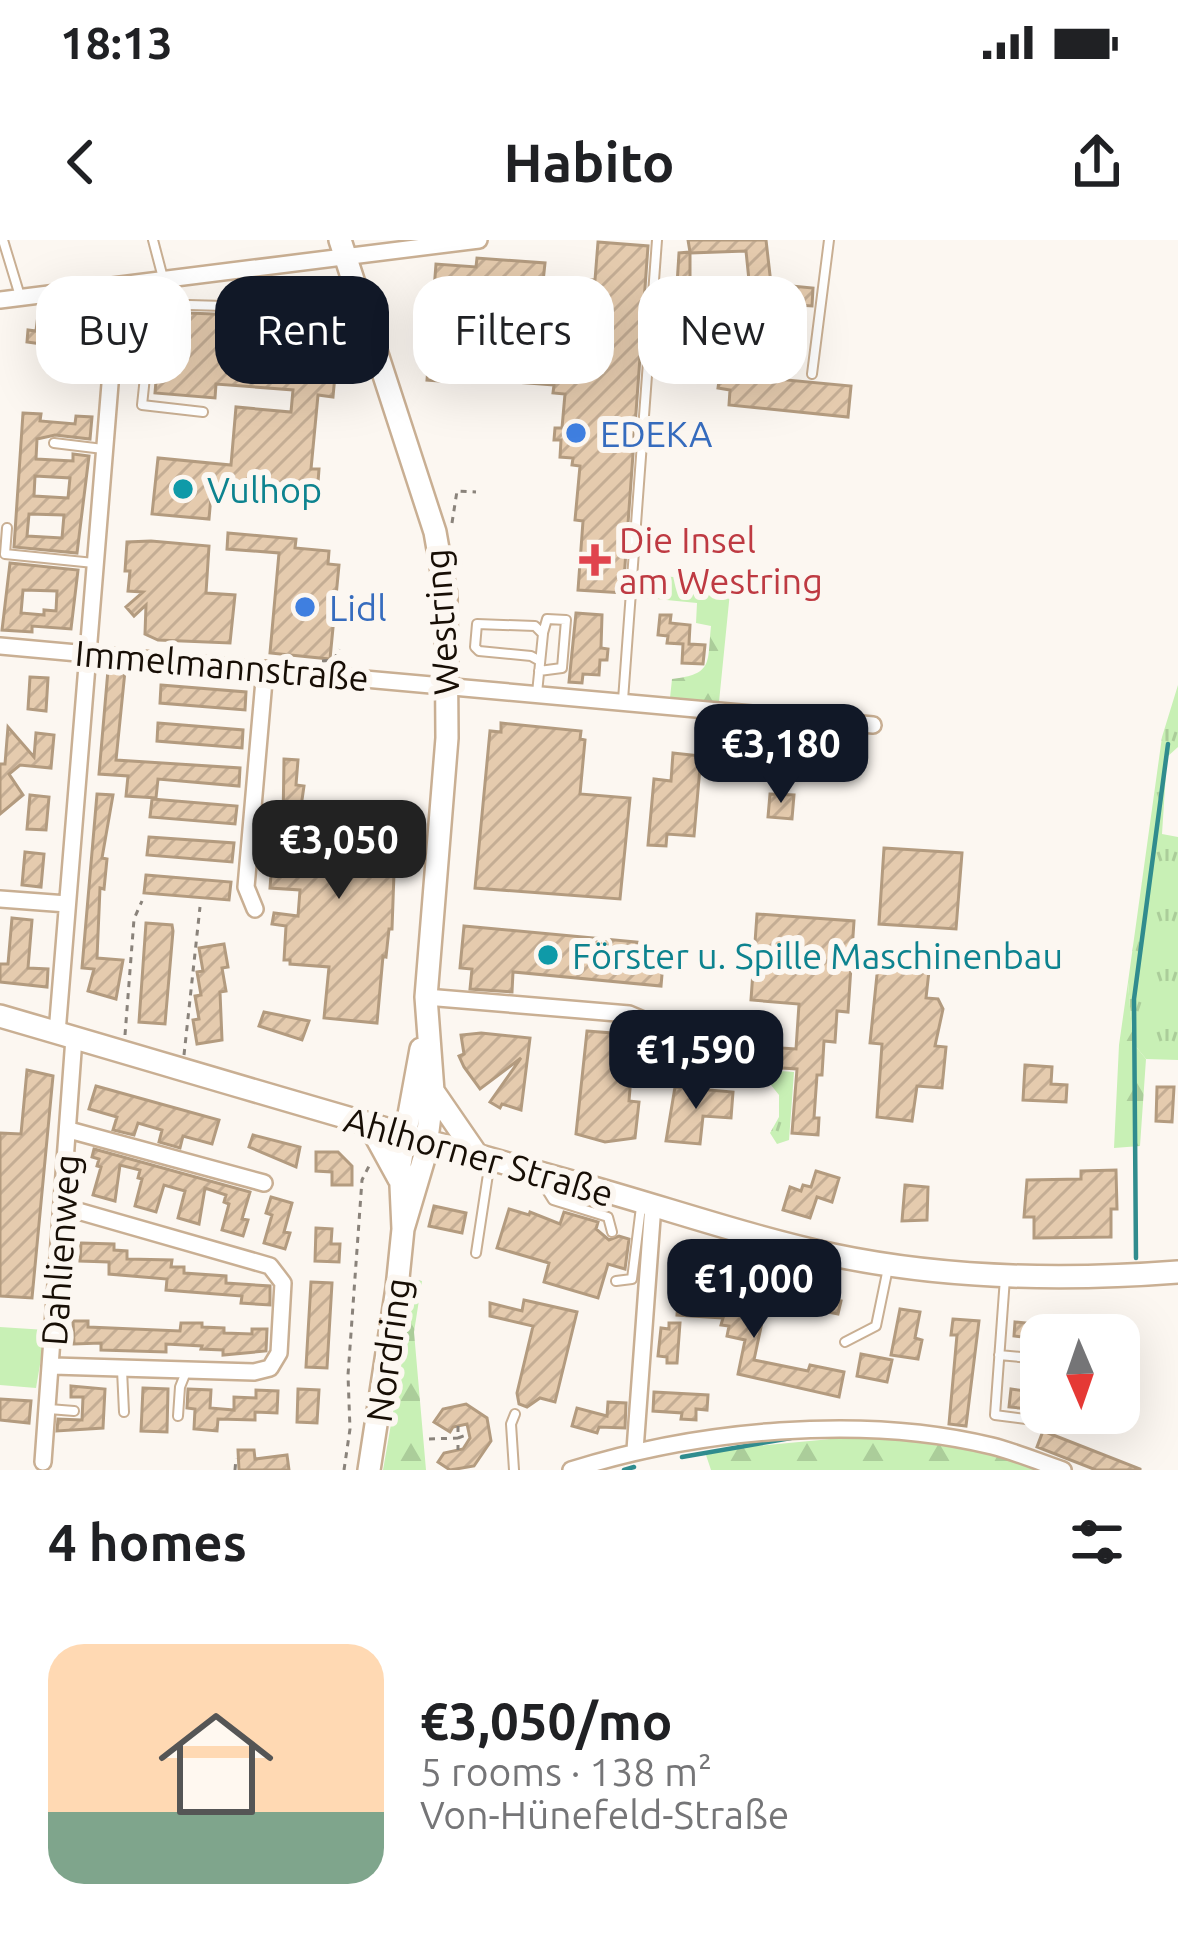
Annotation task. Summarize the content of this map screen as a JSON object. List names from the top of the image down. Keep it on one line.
{"streets":{"main road":["Westring","Ahlhorner Straße","Nordring"],"street":["Immelmannstraße","Dahlienweg"]},"crossings":[["Westring","Immelmannstraße"],["Westring","Ahlhorner Straße"],["Westring","Nordring"],["Immelmannstraße","Dahlienweg"],["Ahlhorner Straße","Dahlienweg"],["Ahlhorner Straße","Nordring"]],"places":{"other":["EDEKA","Vulhop","Lidl","Förster u. Spille Maschinenbau"],"health":["Die Insel am Westring"]},"north":"bottom","page":{"status":"18:13","header":"Habito","chip":["Buy","Rent","Filters","New"],"price":["€3,180","€3,050","€1,590","€1,000"],"heading":"4 homes","list":[{"name":"€3,050/mo","note":"5 rooms · 138 m² · Von-Hünefeld-Straße"}]}}
